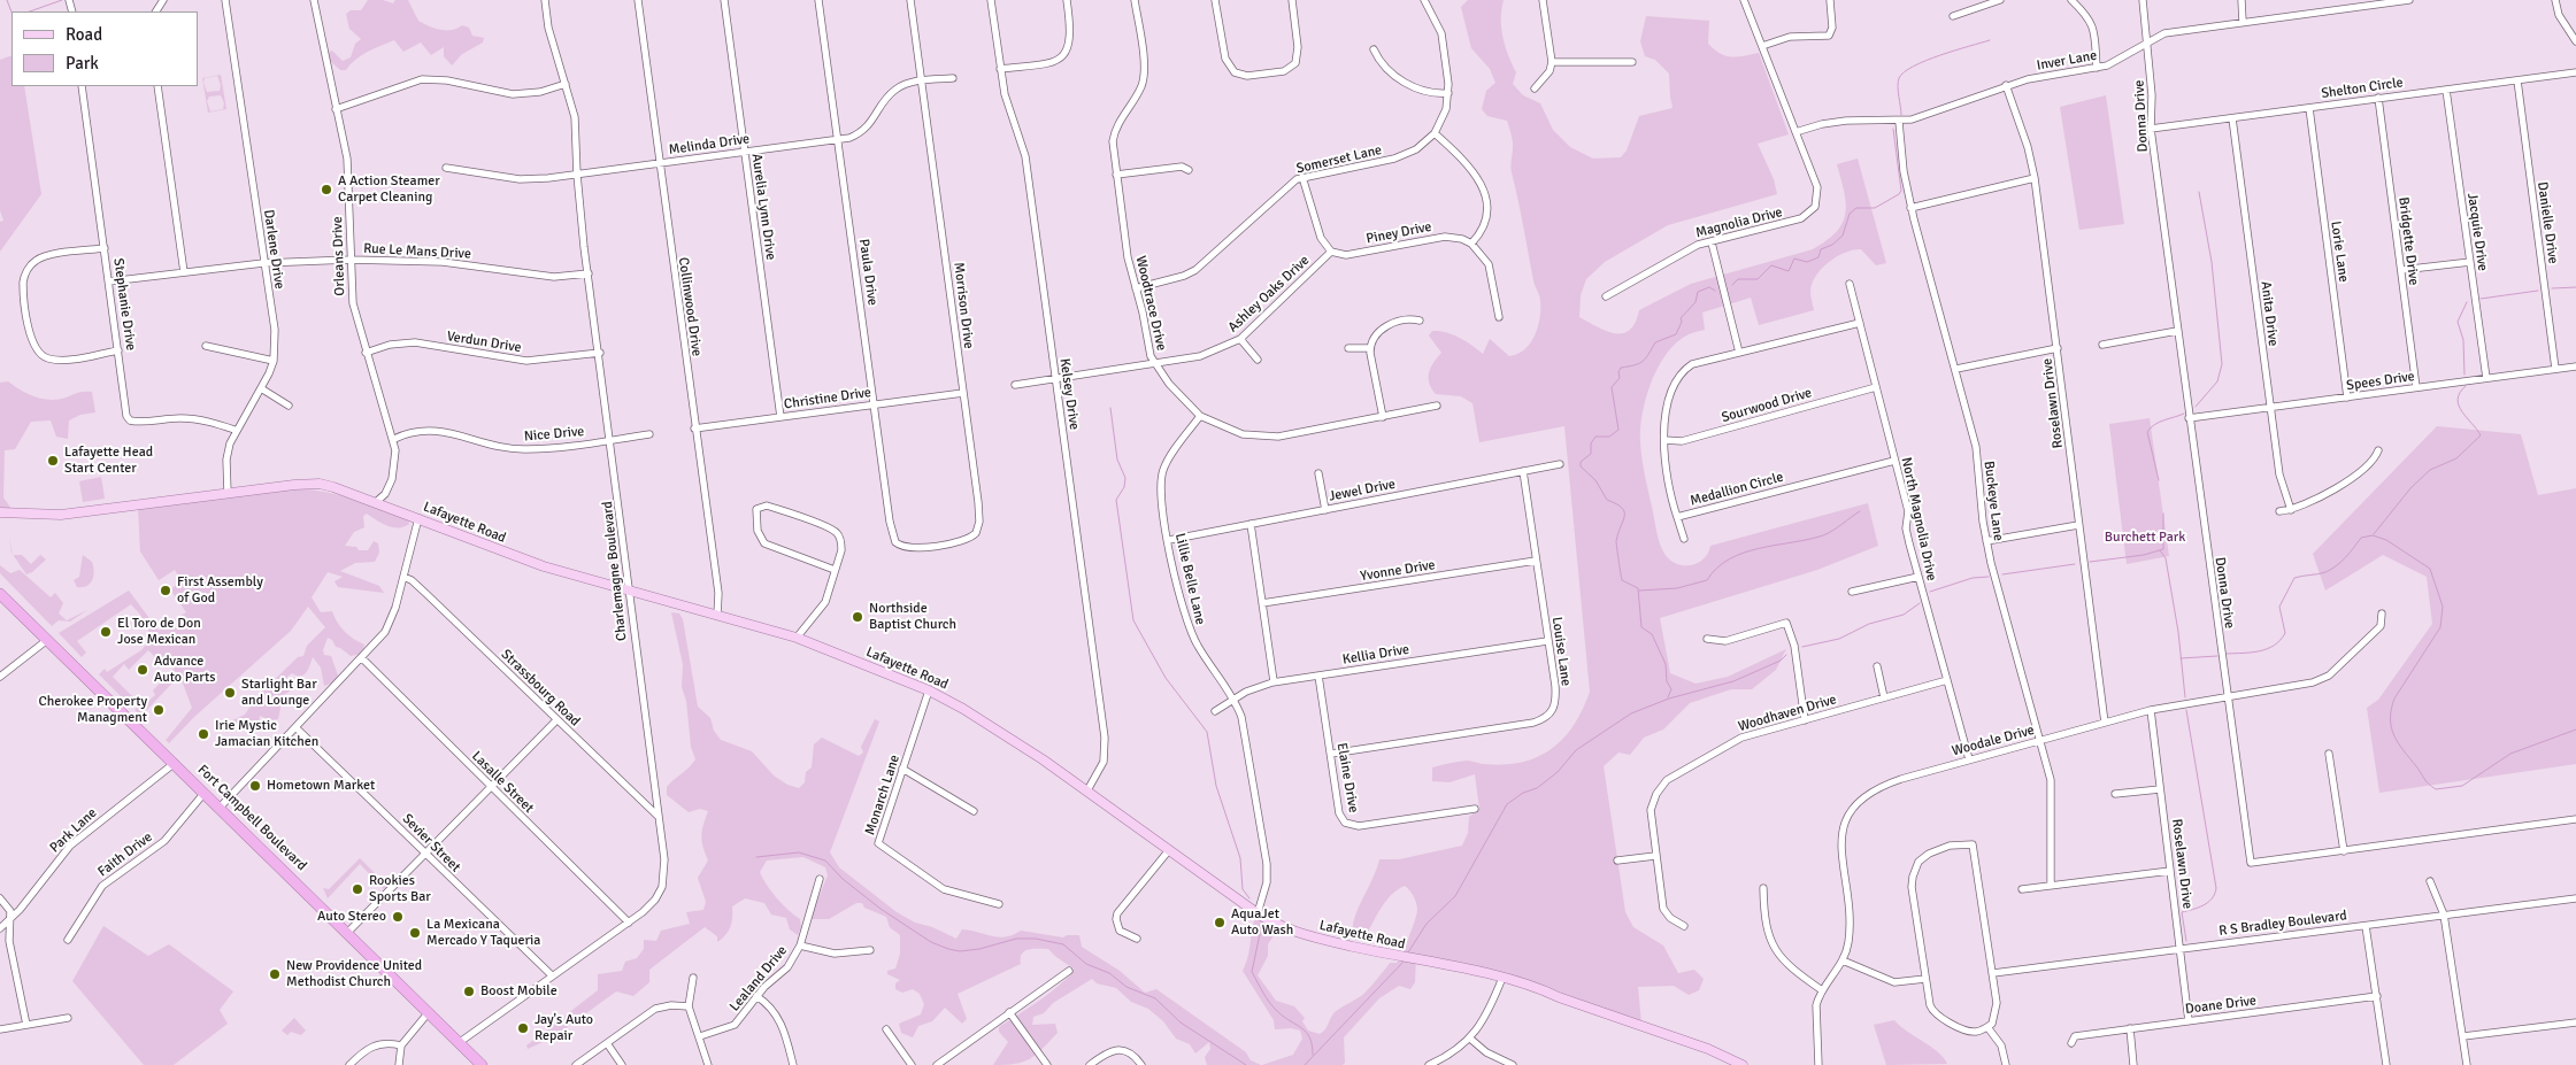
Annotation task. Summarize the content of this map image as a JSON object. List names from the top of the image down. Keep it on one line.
{"streets":{"highway":["Fort Campbell Boulevard"],"main road":["Lafayette Road"],"street":["Inver Lane","Shelton Circle","Donna Drive","Melinda Drive","Somerset Lane","Aurelia Lynn Drive","Magnolia Drive","Danielle Drive","Jacquie Drive","Piney Drive","Bridgette Drive","Darlene Drive","Rue Le Mans Drive","Lorie Lane","Orleans Drive","Paula Drive","Ashley Oaks Drive","Woodtrace Drive","Stephanie Drive","Morrison Drive","Collinwood Drive","Anita Drive","Verdun Drive","Spees Drive","Kelsey Drive","Christine Drive","Roselawn Drive","Sourwood Drive","Nice Drive","Medallion Circle","Jewel Drive","Buckeye Lane","North Magnolia Drive","Charlemagne Boulevard","Yvonne Drive","Lillie Belle Lane","Louise Lane","Kellia Drive","Strassbourg Road","Woodhaven Drive","Woodale Drive","Elaine Drive","Lasalle Street","Monarch Lane","Park Lane","Sevier Street","Faith Drive","R S Bradley Boulevard","Lealand Drive","Doane Drive"]},"crossings":[["Inver Lane","Donna Drive"],["Inver Lane","Magnolia Drive"],["Inver Lane","Roselawn Drive"],["Inver Lane","Buckeye Lane"],["Shelton Circle","Donna Drive"],["Shelton Circle","Danielle Drive"],["Shelton Circle","Jacquie Drive"],["Shelton Circle","Bridgette Drive"],["Shelton Circle","Lorie Lane"],["Shelton Circle","Anita Drive"],["Donna Drive","Spees Drive"],["Donna Drive","Woodale Drive"],["Melinda Drive","Aurelia Lynn Drive"],["Melinda Drive","Paula Drive"],["Melinda Drive","Morrison Drive"],["Melinda Drive","Collinwood Drive"],["Melinda Drive","Charlemagne Boulevard"],["Somerset Lane","Woodtrace Drive"],["Aurelia Lynn Drive","Christine Drive"],["Danielle Drive","Spees Drive"],["Jacquie Drive","Spees Drive"],["Piney Drive","Ashley Oaks Drive"],["Bridgette Drive","Spees Drive"],["Darlene Drive","Rue Le Mans Drive"],["Darlene Drive","Stephanie Drive"],["Darlene Drive","Lafayette Road"],["Rue Le Mans Drive","Orleans Drive"],["Rue Le Mans Drive","Stephanie Drive"],["Rue Le Mans Drive","Charlemagne Boulevard"],["Lorie Lane","Spees Drive"],["Orleans Drive","Verdun Drive"],["Orleans Drive","Nice Drive"],["Orleans Drive","Lafayette Road"],["Paula Drive","Morrison Drive"],["Paula Drive","Christine Drive"],["Ashley Oaks Drive","Woodtrace Drive"],["Ashley Oaks Drive","Kelsey Drive"],["Woodtrace Drive","Lillie Belle Lane"],["Morrison Drive","Christine Drive"],["Collinwood Drive","Christine Drive"],["Collinwood Drive","Lafayette Road"],["Anita Drive","Spees Drive"],["Verdun Drive","Charlemagne Boulevard"],["Kelsey Drive","Lafayette Road"],["Roselawn Drive","Woodale Drive"],["Roselawn Drive","R S Bradley Boulevard"],["Roselawn Drive","Doane Drive"],["Sourwood Drive","Medallion Circle"],["Sourwood Drive","North Magnolia Drive"],["Nice Drive","Charlemagne Boulevard"],["Medallion Circle","North Magnolia Drive"],["Jewel Drive","Lillie Belle Lane"],["Jewel Drive","Louise Lane"],["Buckeye Lane","Woodale Drive"],["North Magnolia Drive","Woodhaven Drive"],["North Magnolia Drive","Woodale Drive"],["Lafayette Road","Charlemagne Boulevard"],["Lafayette Road","Lillie Belle Lane"],["Lafayette Road","Monarch Lane"],["Charlemagne Boulevard","Strassbourg Road"],["Charlemagne Boulevard","Lasalle Street"],["Charlemagne Boulevard","Fort Campbell Boulevard"],["Charlemagne Boulevard","Sevier Street"],["Yvonne Drive","Louise Lane"],["Lillie Belle Lane","Kellia Drive"],["Louise Lane","Kellia Drive"],["Louise Lane","Elaine Drive"],["Kellia Drive","Elaine Drive"],["Fort Campbell Boulevard","Park Lane"],["Fort Campbell Boulevard","Faith Drive"]],"parks":["Burchett Park"],"places":["A Action Steamer Carpet Cleaning","Lafayette Head Start Center","First Assembly of God","Northside Baptist Church","El Toro de Don Jose Mexican","Advance Auto Parts","Starlight Bar and Lounge","Cherokee Property Managment","Irie Mystic Jamacian Kitchen","Hometown Market","Rookies Sports Bar","Auto Stereo","AquaJet Auto Wash","La Mexicana Mercado Y Taqueria","New Providence United Methodist Church","Boost Mobile","Jay's Auto Repair"],"legend":["Road","Park"]}
